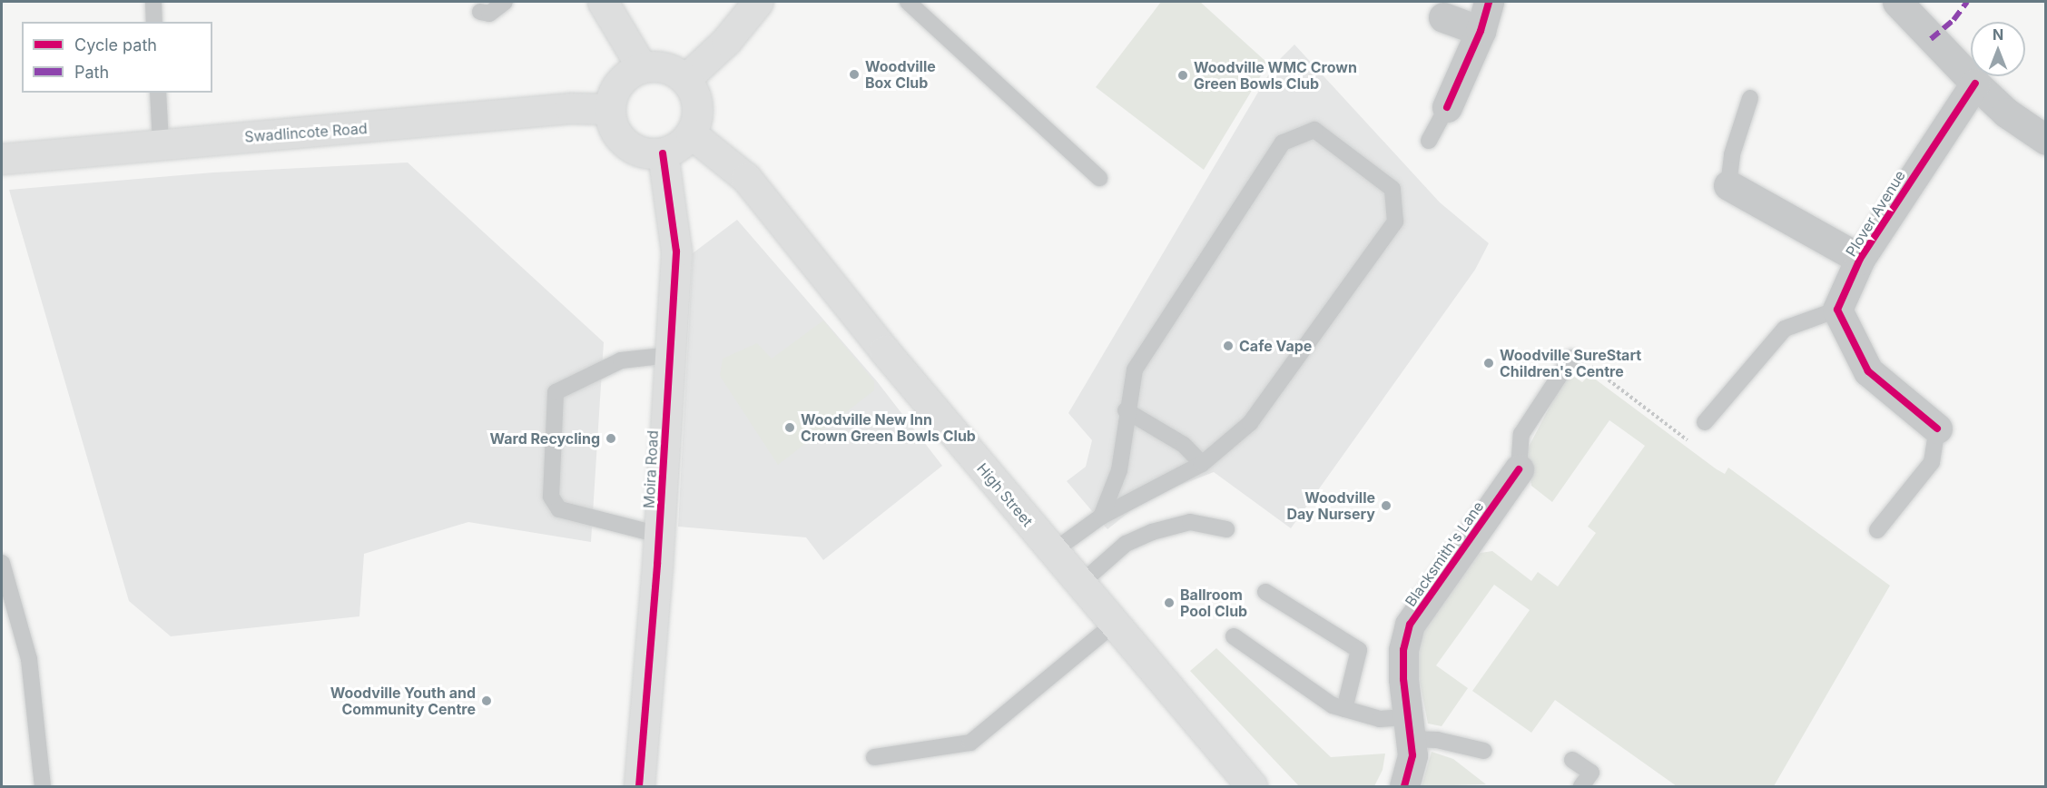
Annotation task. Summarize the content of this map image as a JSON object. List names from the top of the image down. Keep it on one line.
{"streets":{"main road":["Swadlincote Road","Moira Road","High Street"],"street":["Plover Avenue","Blacksmith's Lane"]},"crossings":[["Swadlincote Road","Moira Road"],["Swadlincote Road","High Street"],["Moira Road","High Street"]],"places":["Woodville Box Club","Woodville WMC Crown Green Bowls Club","Cafe Vape","Woodville SureStart Children's Centre","Woodville New Inn Crown Green Bowls Club","Ward Recycling","Woodville Day Nursery","Ballroom Pool Club","Woodville Youth and Community Centre"],"legend":["Cycle path","Path"],"north":"top"}
